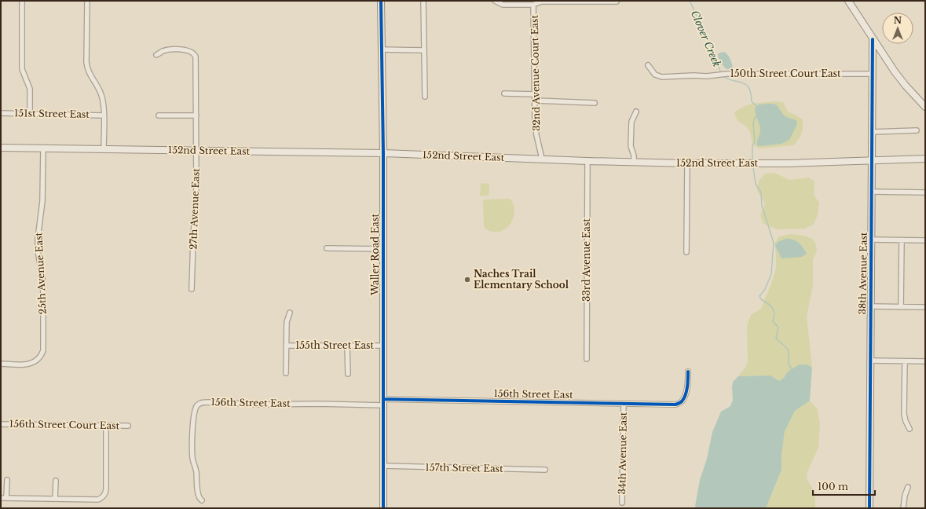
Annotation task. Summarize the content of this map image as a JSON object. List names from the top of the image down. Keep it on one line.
{"streets":{"main road":["152nd Street East","Waller Road East","38th Avenue East"],"street":["32nd Avenue Court East","150th Street Court East","151st Street East","27th Avenue East","33rd Avenue East","25th Avenue East","155th Street East","156th Street East","156th Street Court East","34th Avenue East","157th Street East"]},"crossings":[["32nd Avenue Court East","152nd Street East"],["150th Street Court East","38th Avenue East"],["152nd Street East","27th Avenue East"],["152nd Street East","Waller Road East"],["152nd Street East","33rd Avenue East"],["152nd Street East","25th Avenue East"],["152nd Street East","38th Avenue East"],["Waller Road East","155th Street East"],["Waller Road East","156th Street East"],["Waller Road East","157th Street East"],["156th Street East","34th Avenue East"]],"water":["Clover Creek"],"places":["Naches Trail Elementary School"],"scale_bar":"100 m","north":"top"}
